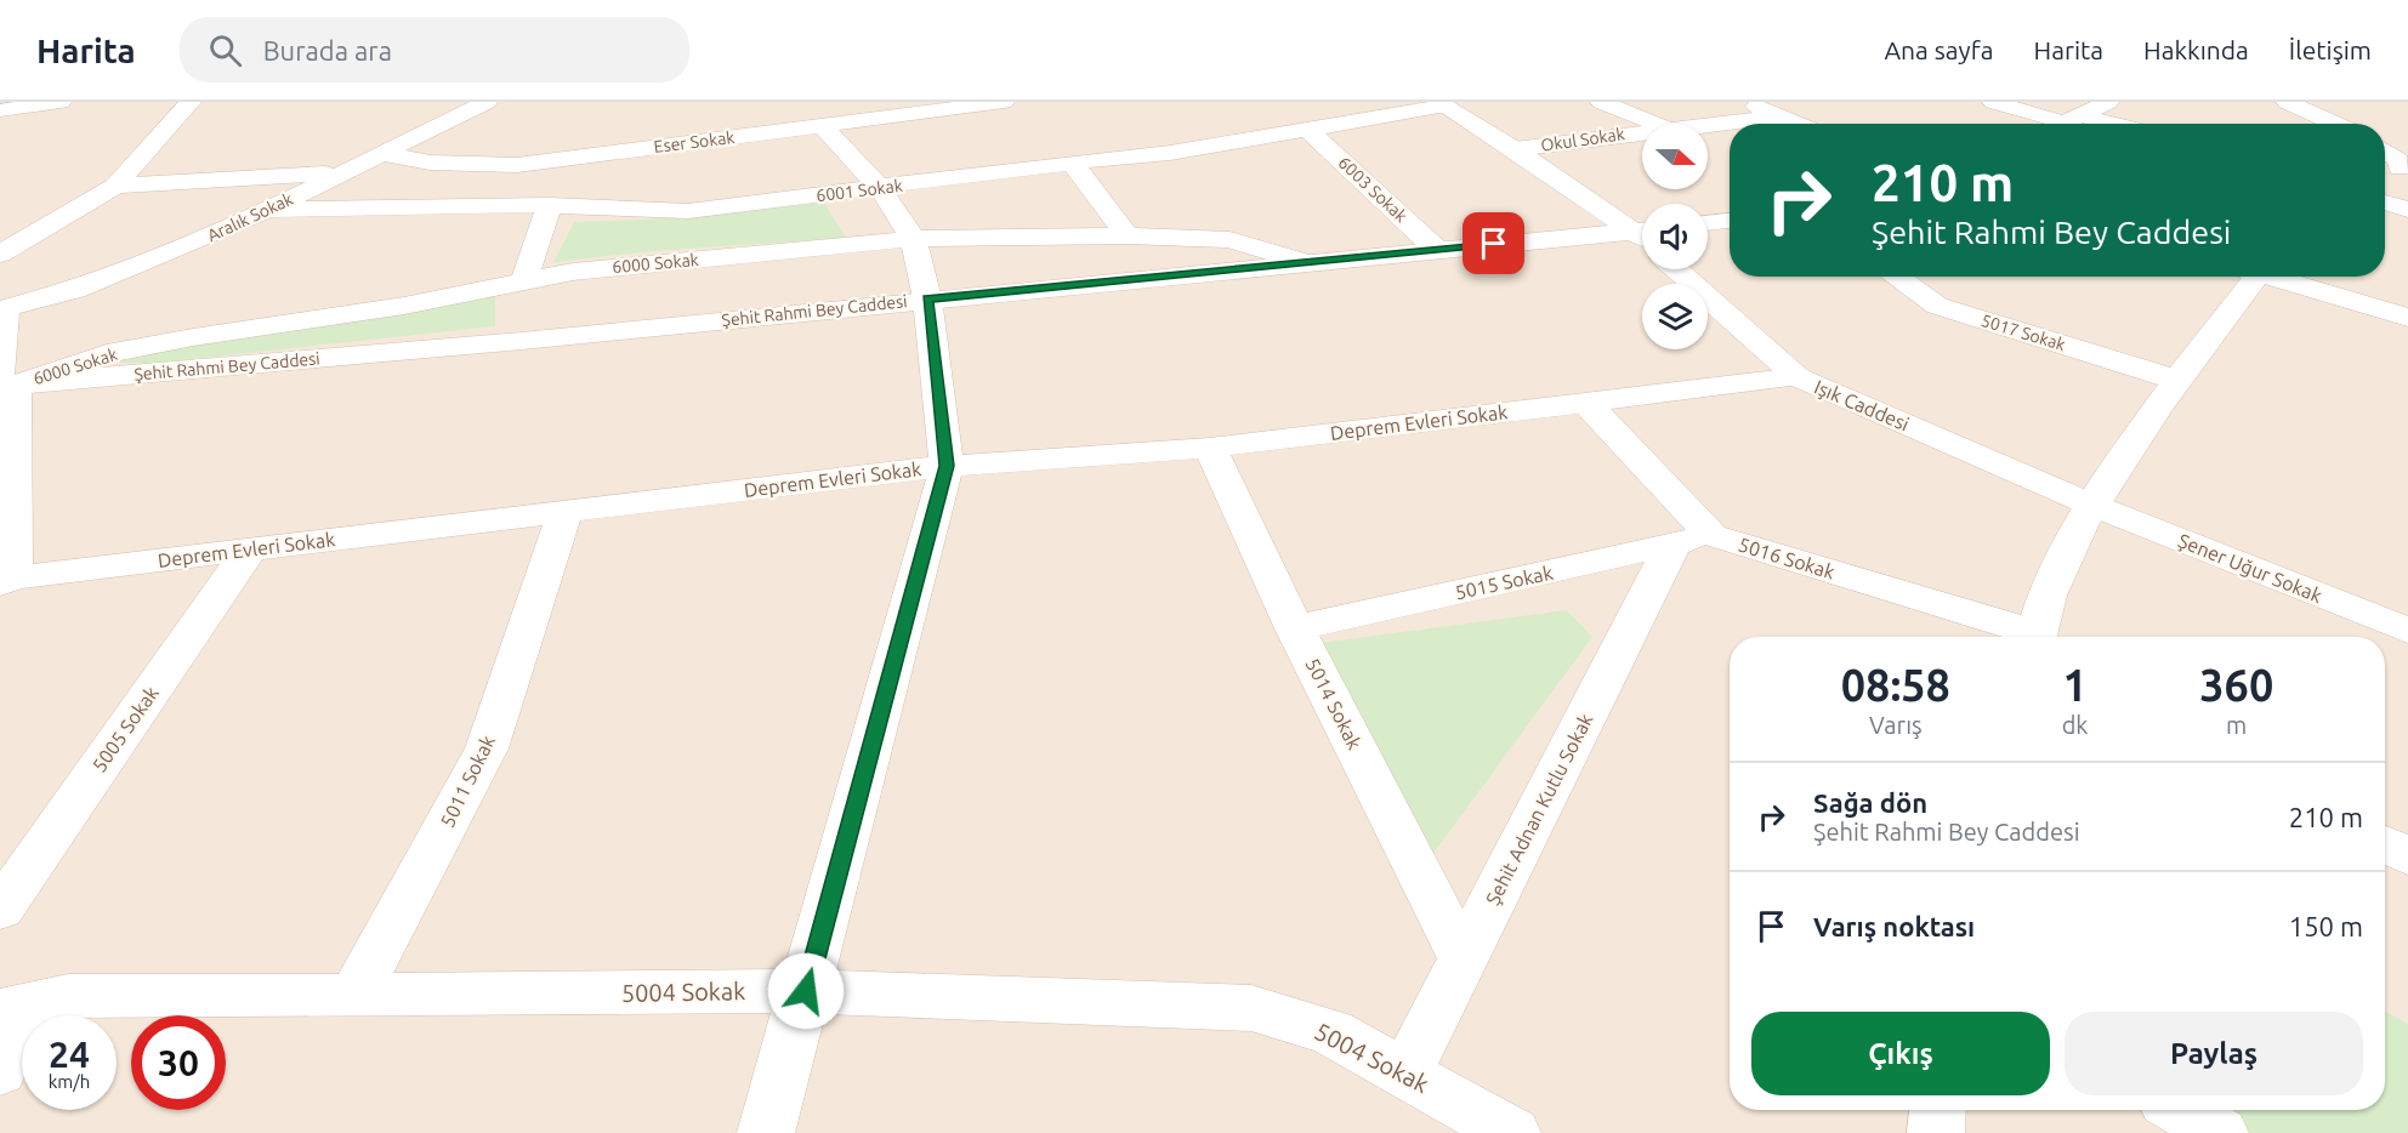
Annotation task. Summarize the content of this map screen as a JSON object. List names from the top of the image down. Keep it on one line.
{"streets":{"street":["Okul Sokak","Eser Sokak","6003 Sokak","6001 Sokak","Aralık Sokak","6000 Sokak","Şehit Rahmi Bey Caddesi","5017 Sokak","Işık Caddesi","Deprem Evleri Sokak","5016 Sokak","Şener Uğur Sokak","5015 Sokak","5014 Sokak","5005 Sokak","5011 Sokak","Şehit Adnan Kutlu Sokak","5004 Sokak"]},"crossings":[["Eser Sokak","Aralık Sokak"],["6003 Sokak","6001 Sokak"],["6003 Sokak","Şehit Rahmi Bey Caddesi"],["6001 Sokak","Aralık Sokak"],["Aralık Sokak","6000 Sokak"],["6000 Sokak","Şehit Rahmi Bey Caddesi"],["Işık Caddesi","Deprem Evleri Sokak"],["Işık Caddesi","Şener Uğur Sokak"],["Deprem Evleri Sokak","5016 Sokak"],["Deprem Evleri Sokak","5014 Sokak"],["Deprem Evleri Sokak","5005 Sokak"],["Deprem Evleri Sokak","5011 Sokak"],["5016 Sokak","5015 Sokak"],["5016 Sokak","Şehit Adnan Kutlu Sokak"],["5015 Sokak","5014 Sokak"],["5015 Sokak","Şehit Adnan Kutlu Sokak"],["5014 Sokak","Şehit Adnan Kutlu Sokak"],["5011 Sokak","5004 Sokak"],["Şehit Adnan Kutlu Sokak","5004 Sokak"]],"north":"right","page":{"header":"Harita","search":"Burada ara","nav":["Ana sayfa","Harita","Hakkında","İletişim"],"turn":["210 m","Şehit Rahmi Bey Caddesi"],"eta":["08:58","Varış","1","dk","360","m"],"list":[{"name":"Sağa dön","note":"Şehit Rahmi Bey Caddesi","value":"210 m"},{"name":"Varış noktası","value":"150 m"}],"buttons":["Çıkış","Paylaş"],"speed":"24 km/h","limit":"30"}}
